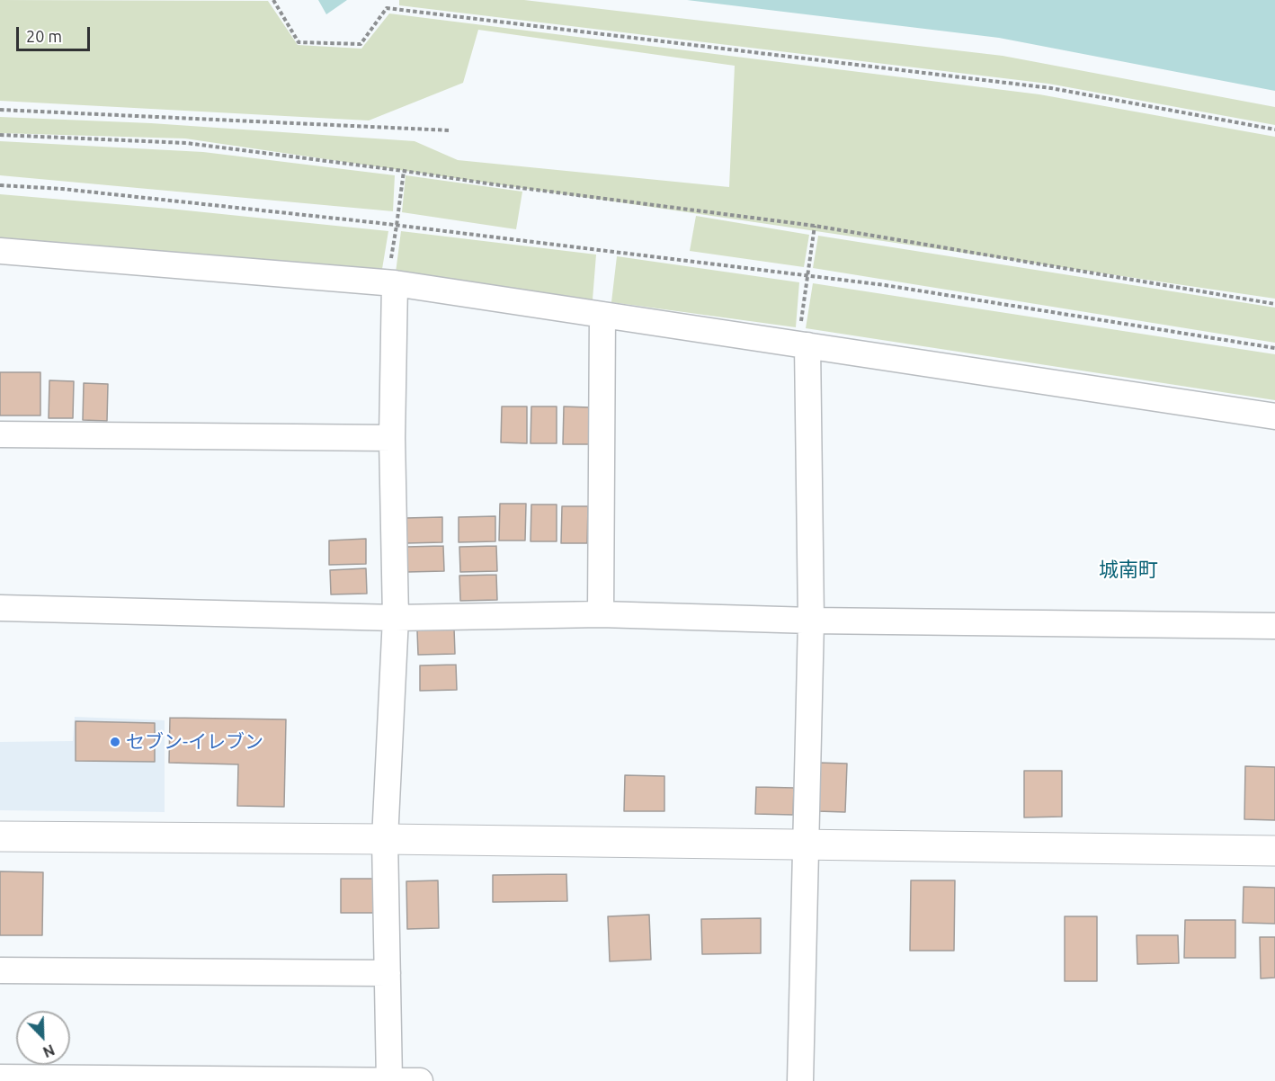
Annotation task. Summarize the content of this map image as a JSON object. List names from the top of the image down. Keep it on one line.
{"districts":["城南町"],"places":["セブン-イレブン"],"scale_bar":"20 m","north":"bottom right"}
